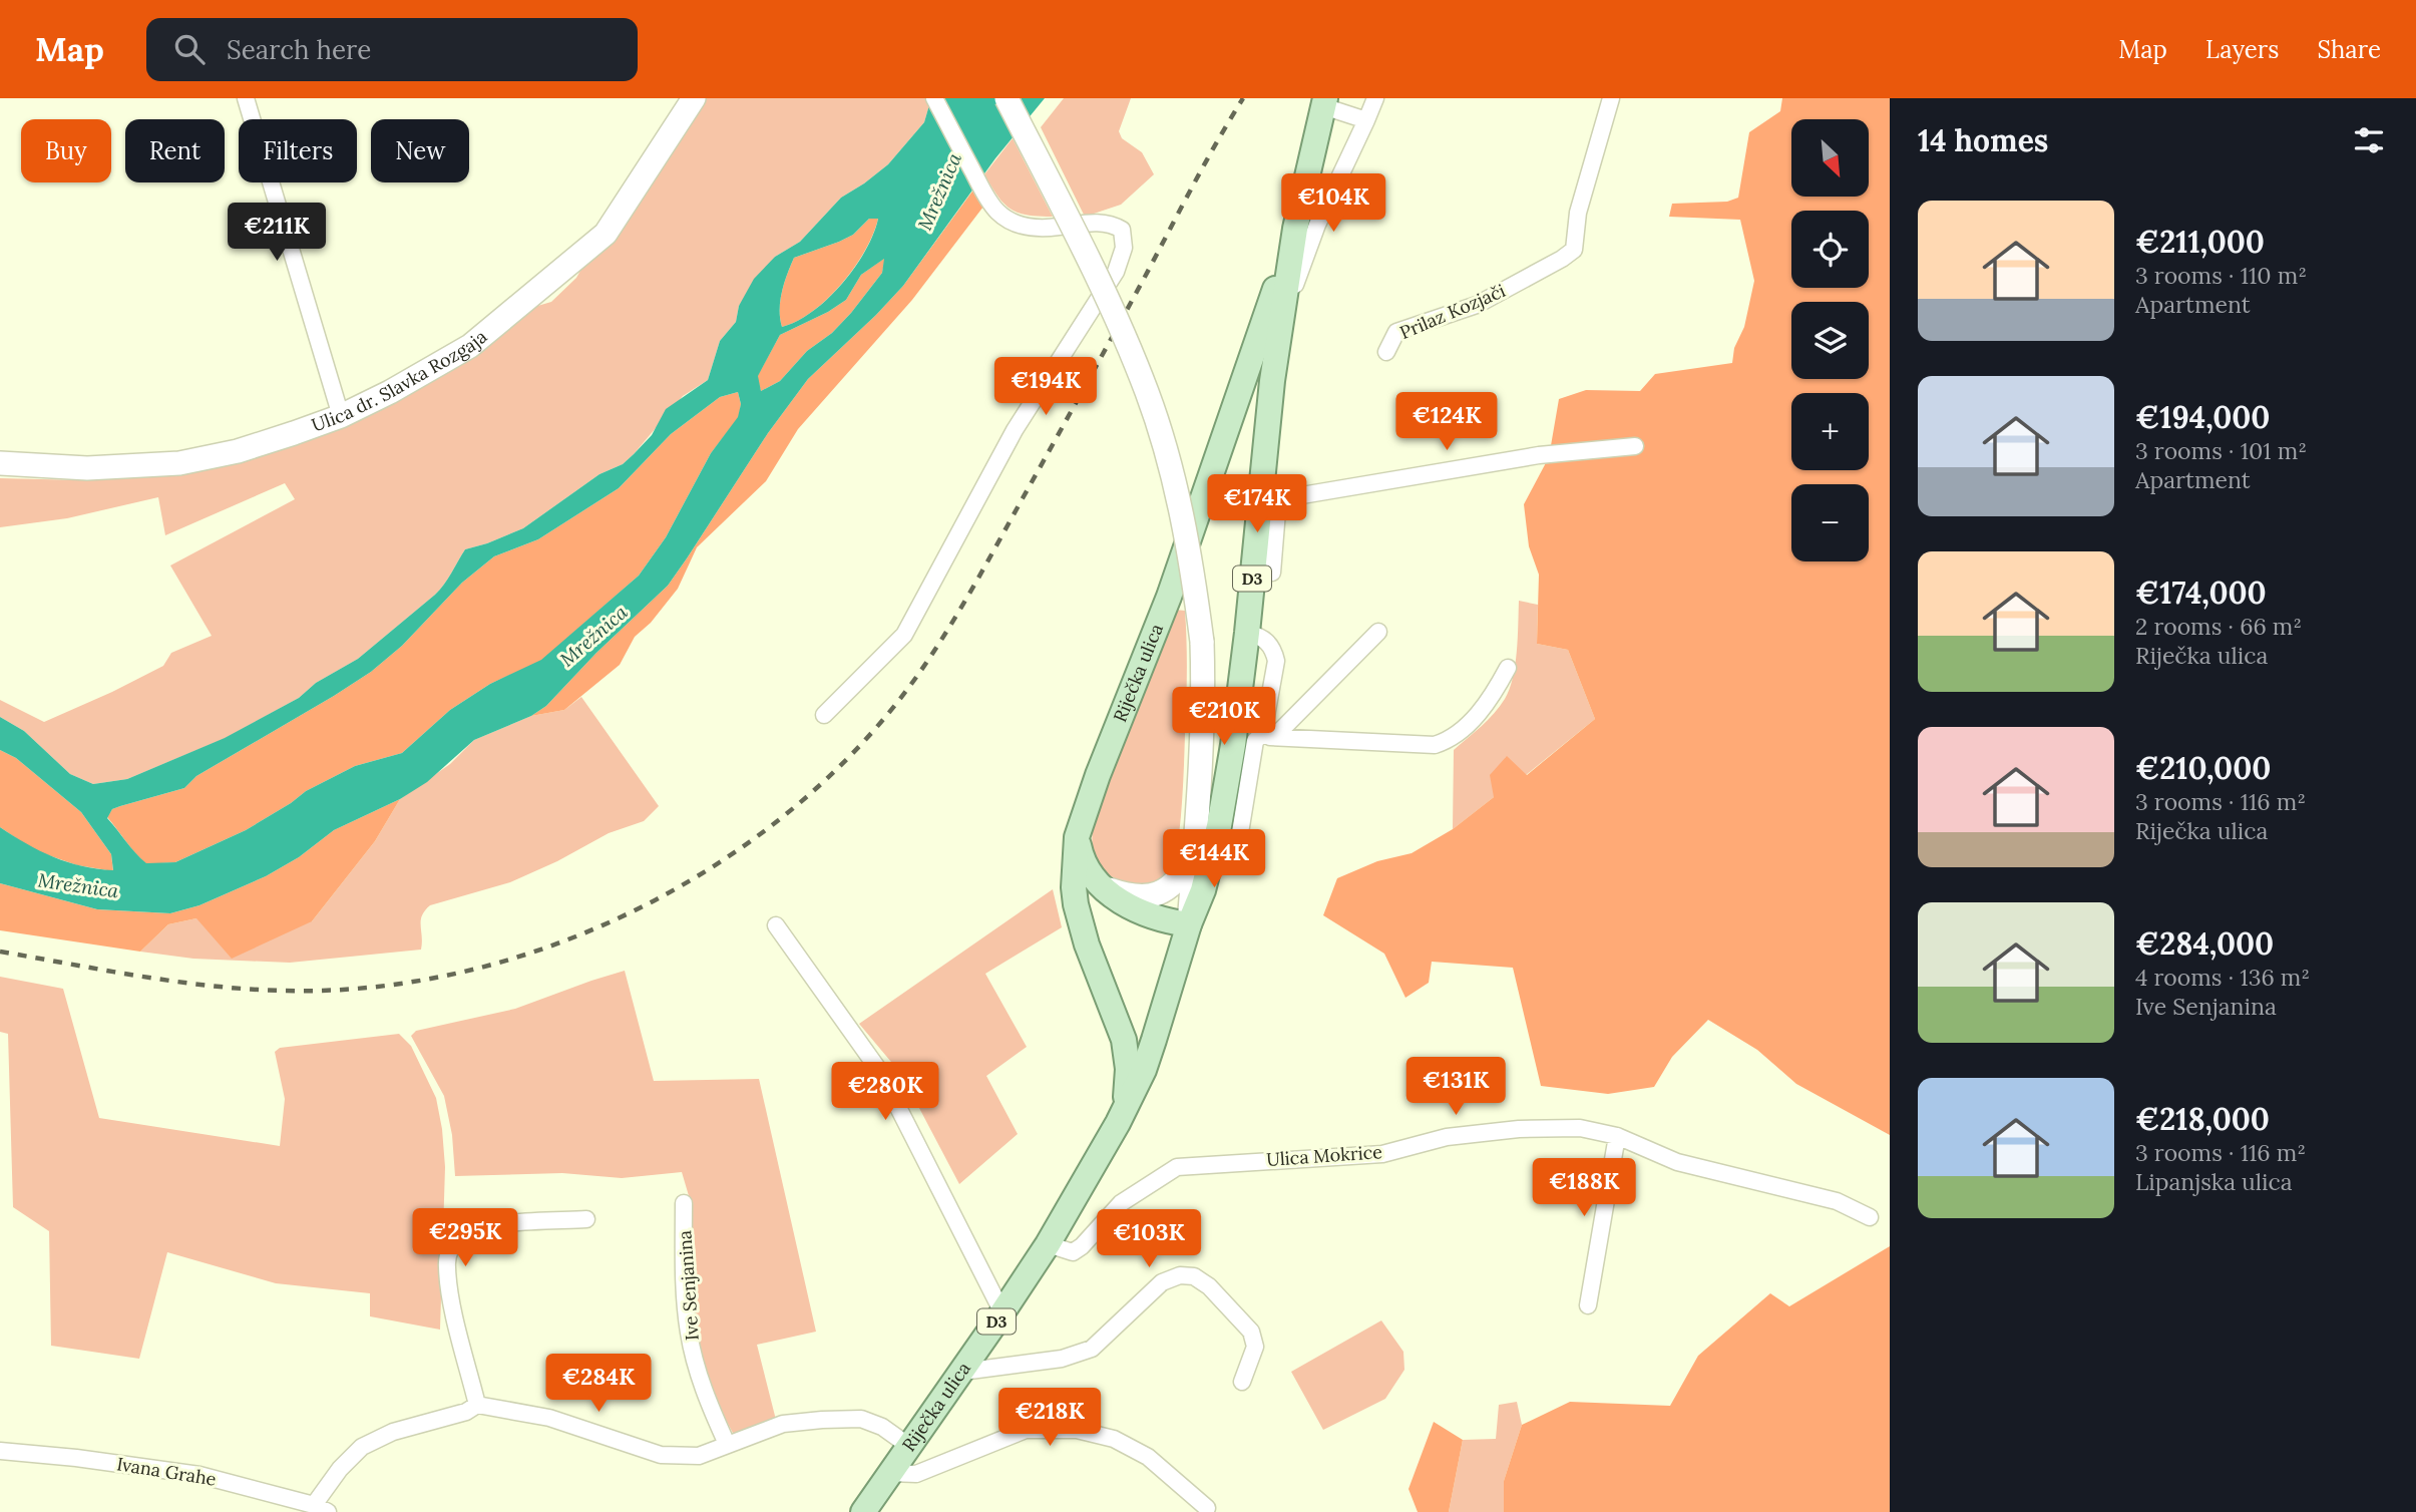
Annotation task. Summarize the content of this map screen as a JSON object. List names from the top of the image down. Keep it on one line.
{"streets":{"main road":["D3","Riječka ulica"],"street":["Prilaz Kozjači","Ulica dr. Slavka Rozgaja","Ulica Mokrice","Ive Senjanina","Ivana Grahe"]},"crossings":[["Riječka ulica","Ulica Mokrice"]],"water":["Mrežnica"],"north":"bottom right","page":{"header":"Map","search":"Search here","nav":["Map","Layers","Share"],"heading":"14 homes","map_buttons":["+","−"],"chip":["Buy","Rent","Filters","New"],"price":["€104K","€211K","€194K","€124K","€174K","€210K","€144K","€131K","€280K","€188K","€295K","€103K","€284K","€218K"],"list":[{"name":"€211,000","note":"3 rooms · 110 m² · Apartment"},{"name":"€194,000","note":"3 rooms · 101 m² · Apartment"},{"name":"€174,000","note":"2 rooms · 66 m² · Riječka ulica"},{"name":"€210,000","note":"3 rooms · 116 m² · Riječka ulica"},{"name":"€284,000","note":"4 rooms · 136 m² · Ive Senjanina"},{"name":"€218,000","note":"3 rooms · 116 m² · Lipanjska ulica"}]}}
